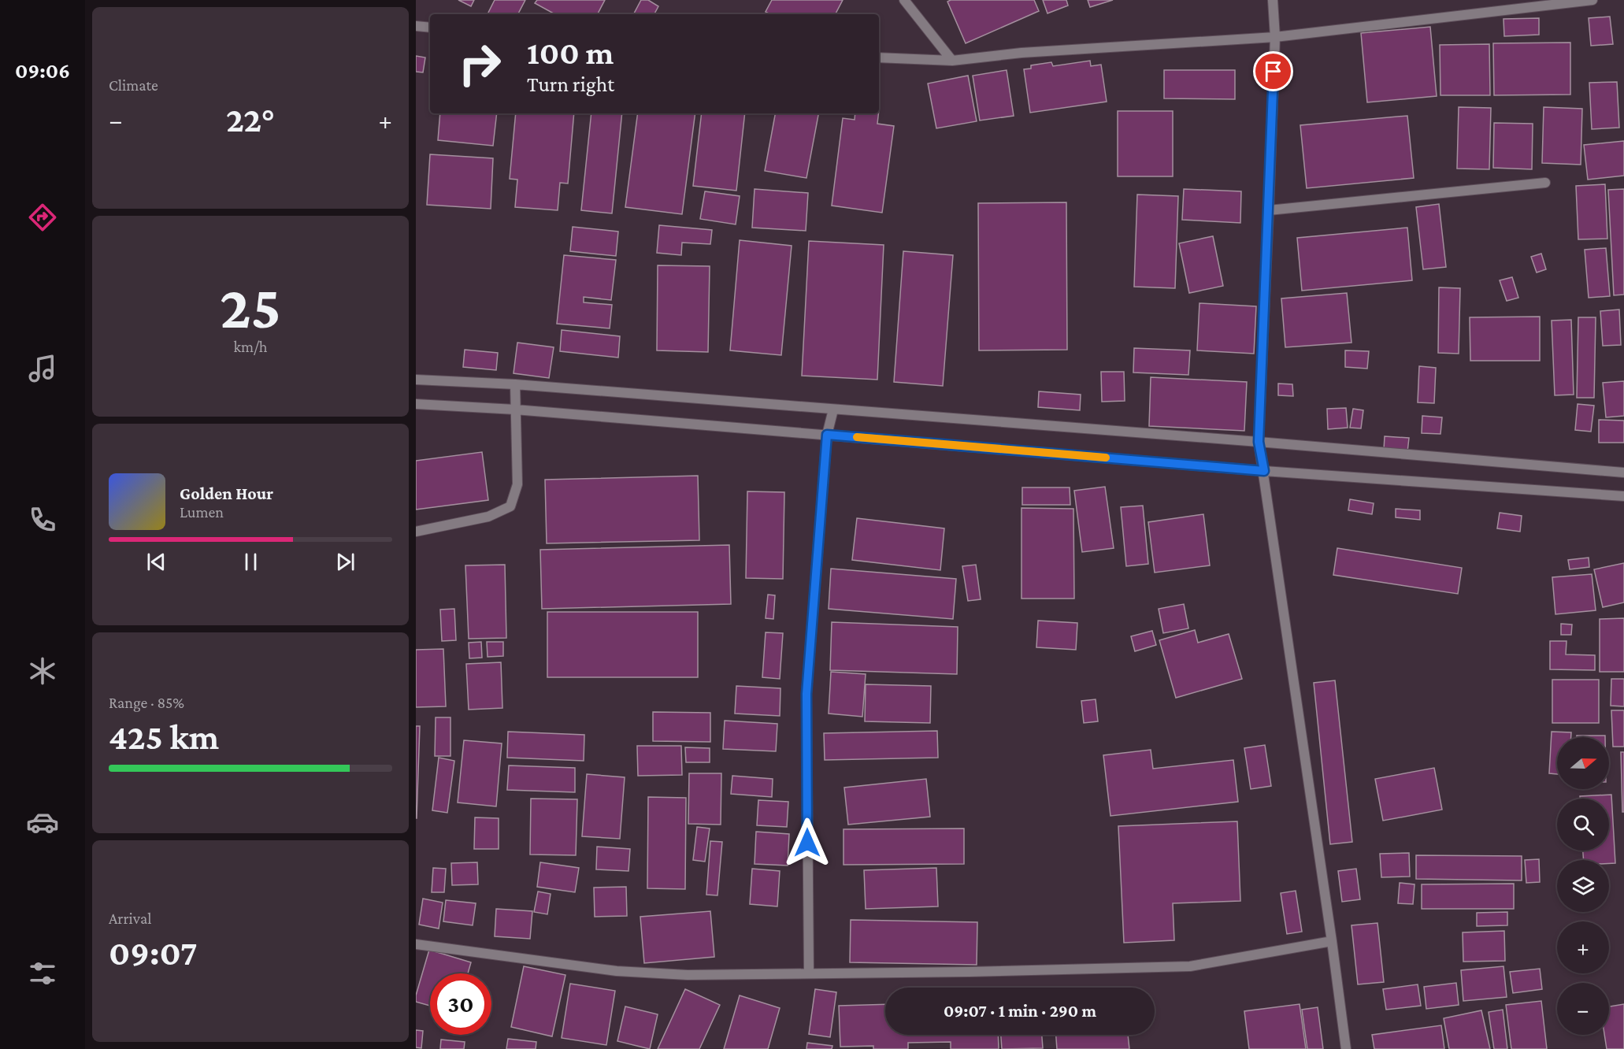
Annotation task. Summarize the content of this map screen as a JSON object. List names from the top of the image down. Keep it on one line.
{"north":"right","page":{"tabs":"09:06","tile":["Climate",["25","km/h"],["Range · 85%","425 km"],["Arrival","09:07"]],"turn":["100 m","Turn right"],"heat":["−","22°","+"],"song":["Golden Hour","Lumen"],"map_buttons":["+","−"],"limit":"30","trip":"09:07 · 1 min · 290 m"}}
